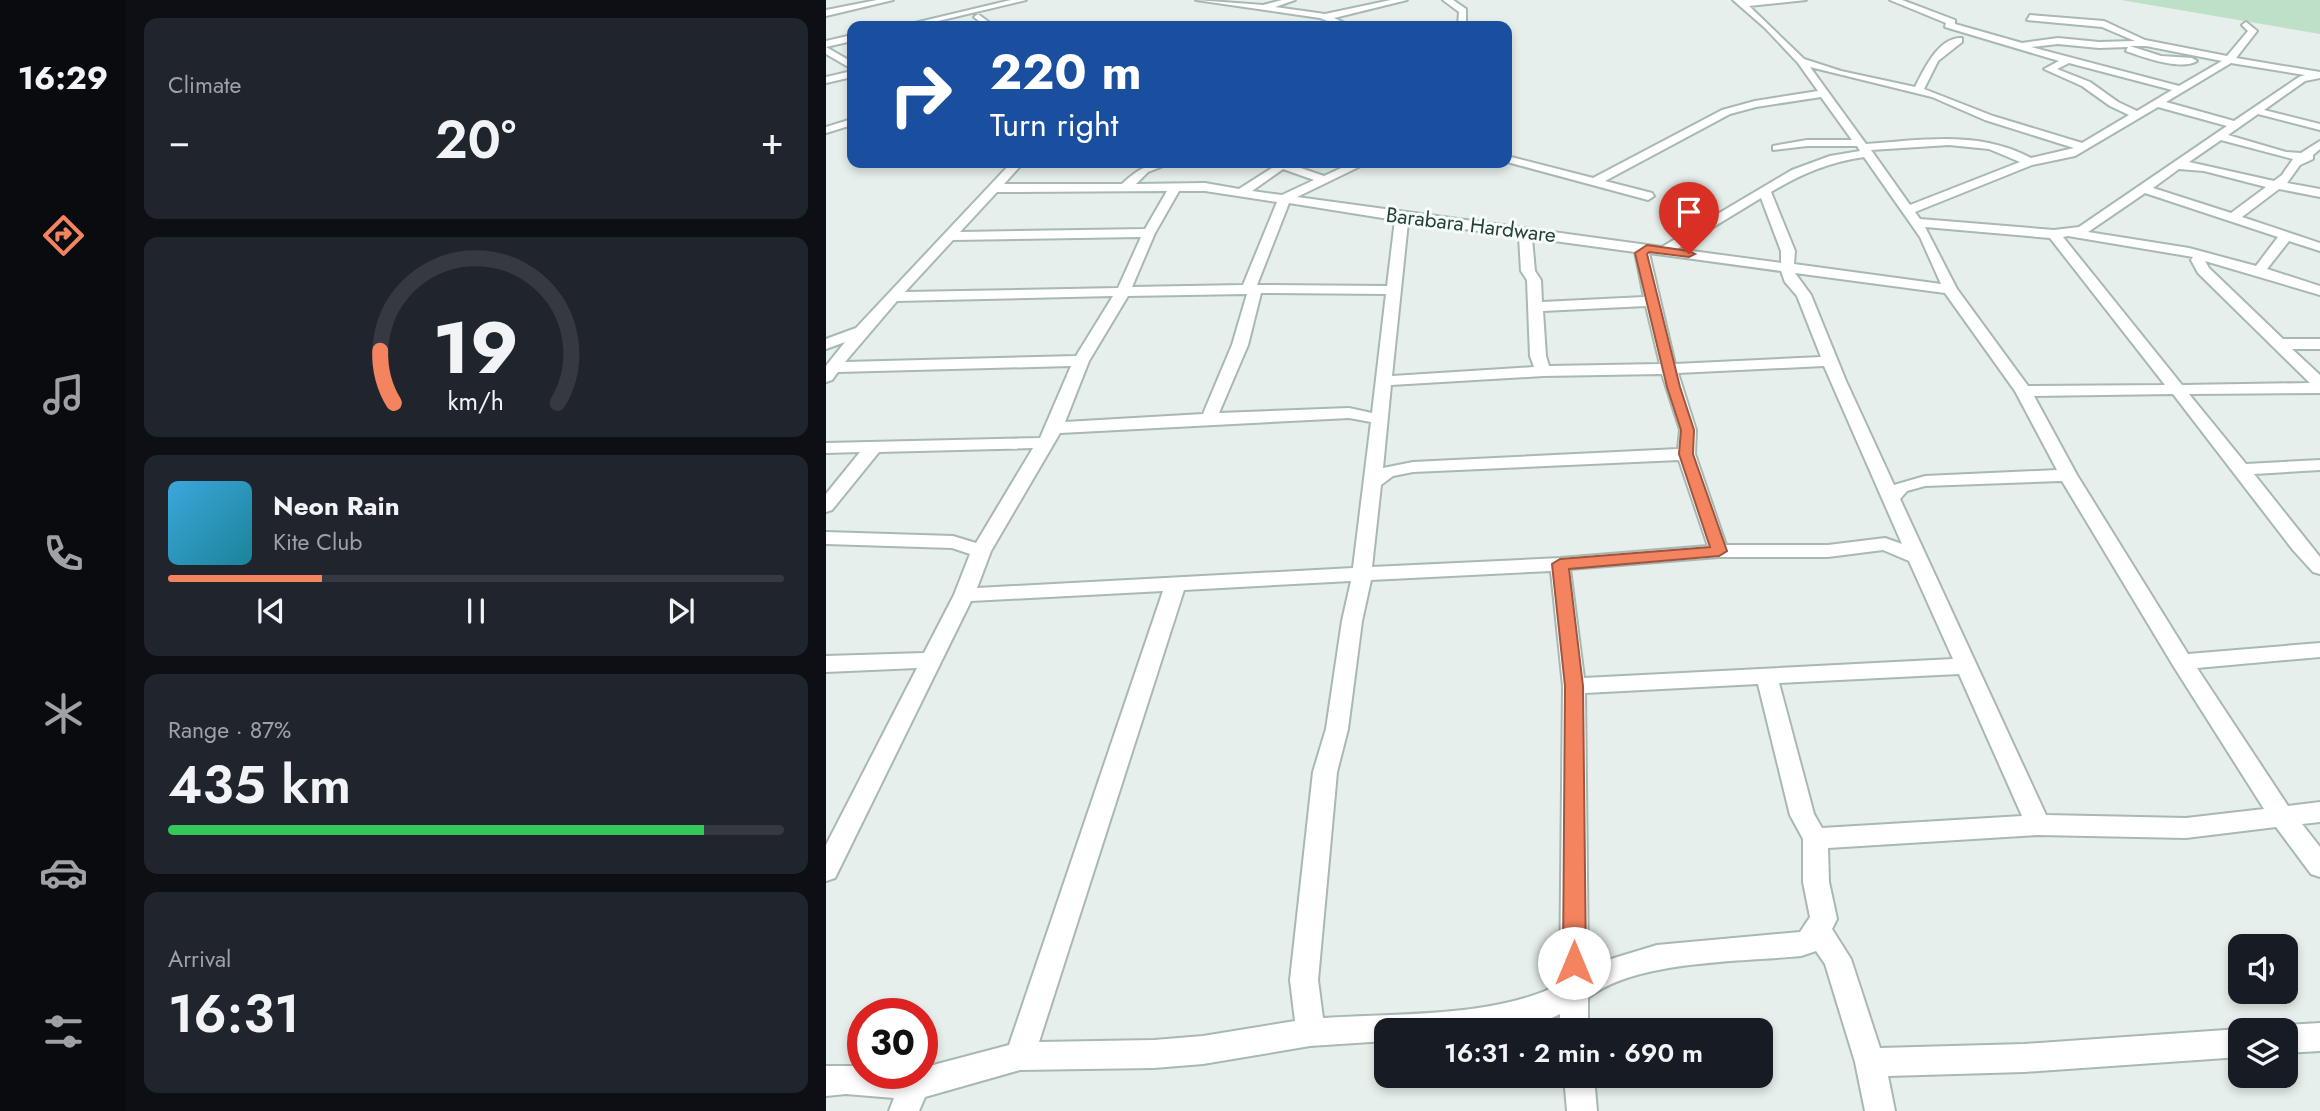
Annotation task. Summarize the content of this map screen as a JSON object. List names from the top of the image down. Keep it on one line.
{"streets":{"street":["Barabara Hardware"]},"page":{"tabs":"16:29","tile":["Climate",["Range · 87%","435 km"],["Arrival","16:31"]],"turn":["220 m","Turn right"],"heat":["−","20°","+"],"song":["Neon Rain","Kite Club"],"limit":"30","trip":"16:31 · 2 min · 690 m","gauge":["19","km/h"]}}
